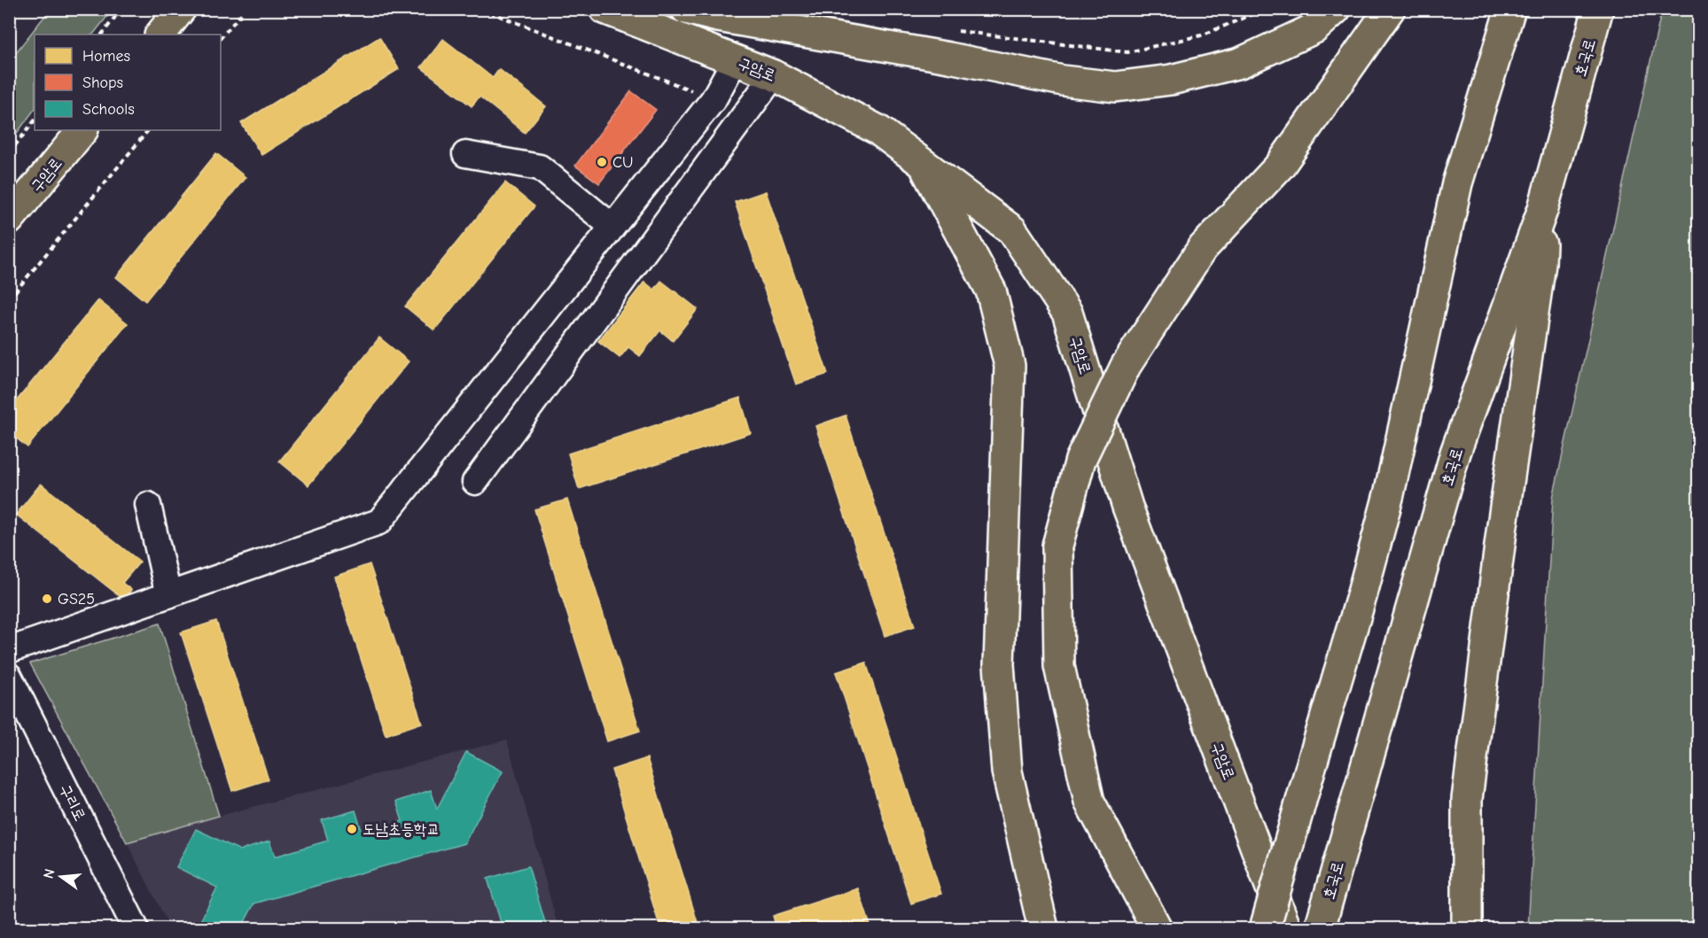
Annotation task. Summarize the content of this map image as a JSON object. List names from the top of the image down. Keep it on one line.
{"streets":{"main road":["호국로","구암로"],"street":["구리로"]},"places":["CU","GS25","도남초등학교"],"legend":["Homes","Shops","Schools"],"north":"left"}
